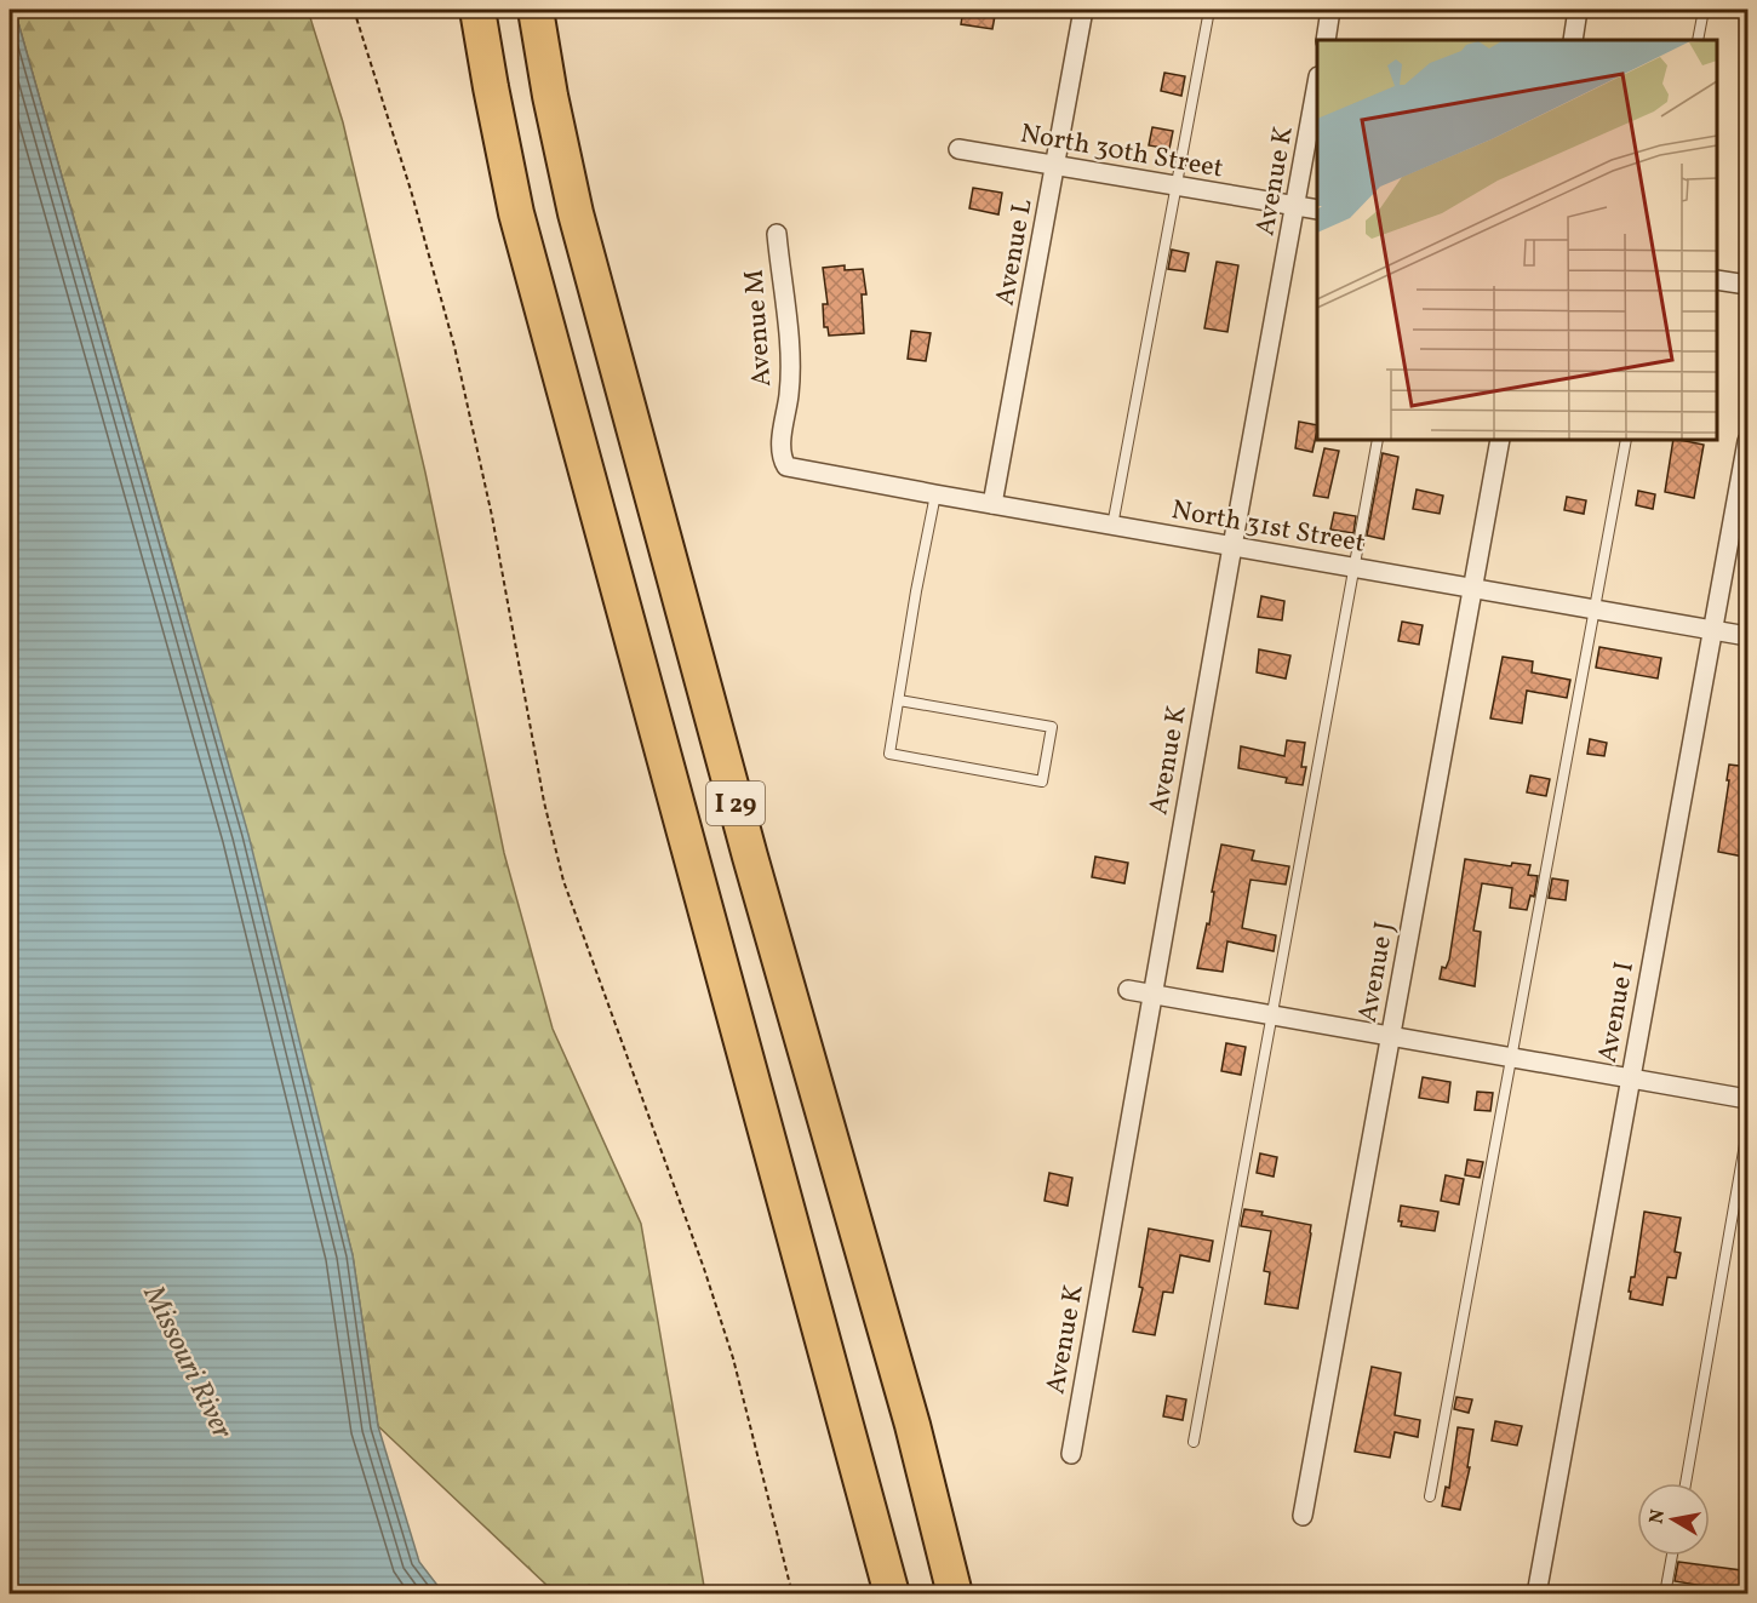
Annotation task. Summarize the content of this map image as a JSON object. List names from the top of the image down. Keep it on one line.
{"streets":{"highway":["I 29"],"street":["North 30th Street","Avenue K","Avenue L","Avenue M","North 31st Street","Avenue J","Avenue I"]},"crossings":[["North 30th Street","Avenue K"],["North 30th Street","Avenue L"],["Avenue K","North 31st Street"],["Avenue L","North 31st Street"],["Avenue M","North 31st Street"],["North 31st Street","Avenue J"],["North 31st Street","Avenue I"]],"water":["Missouri River"],"north":"left"}
